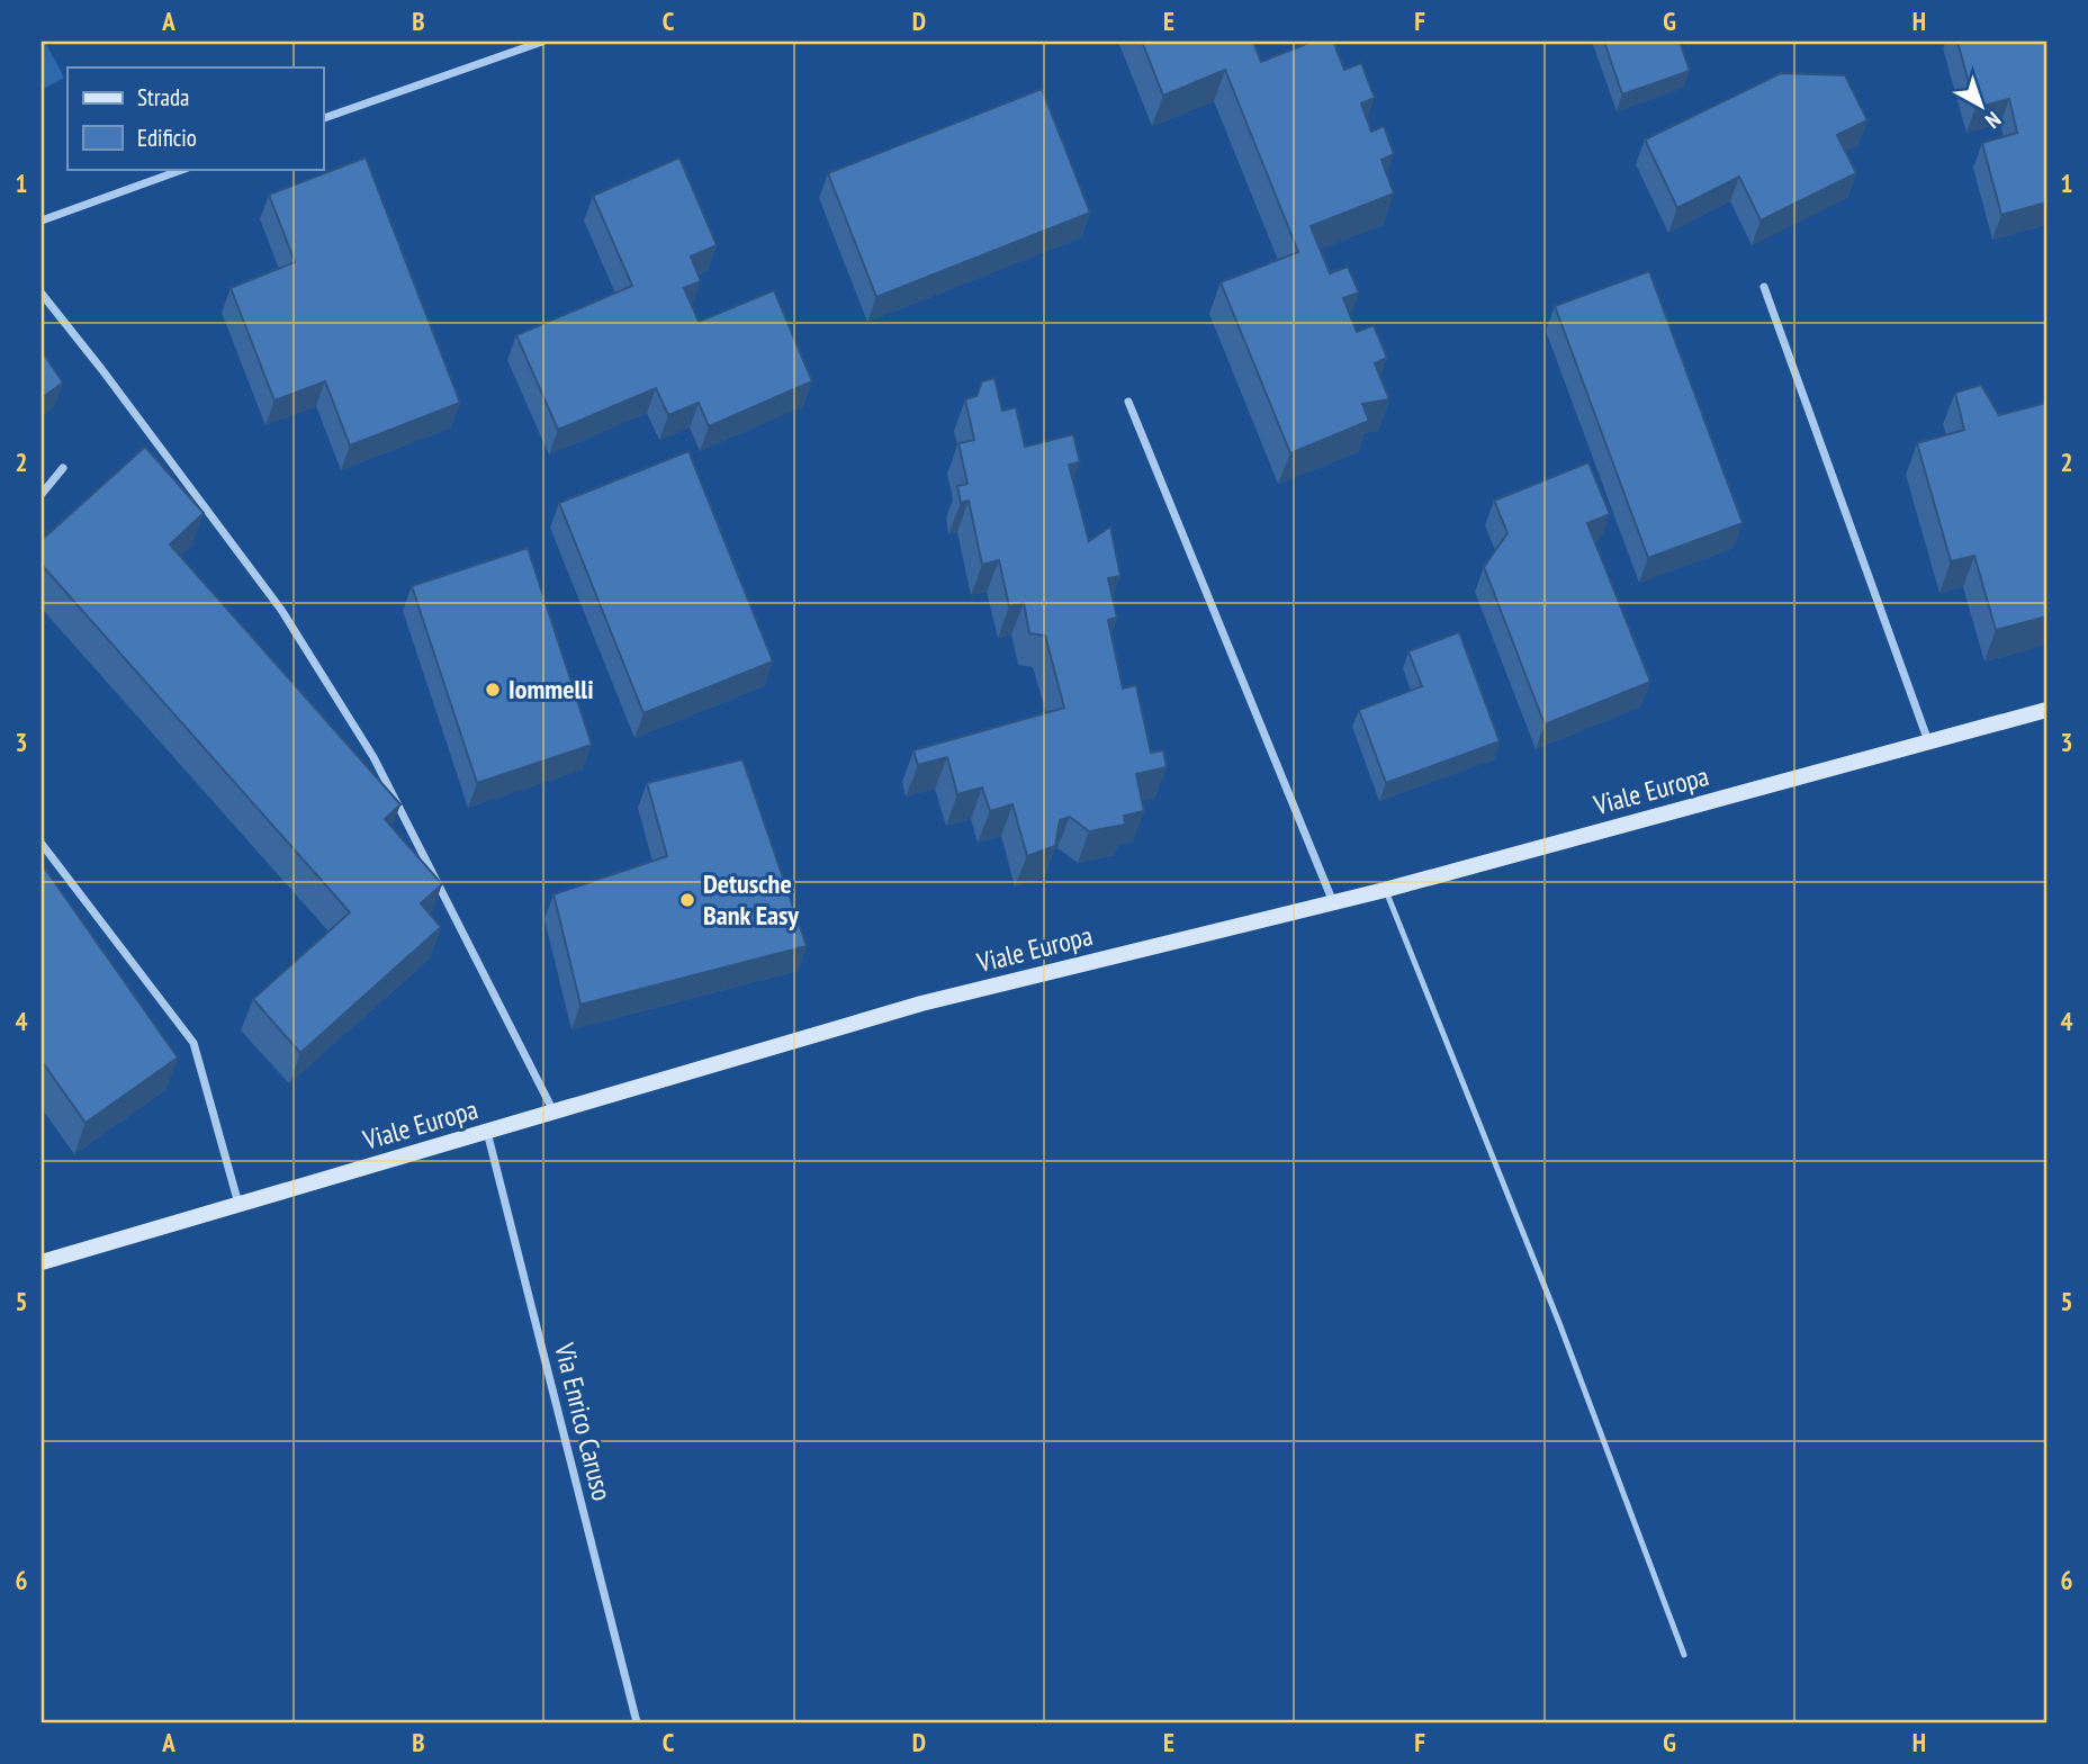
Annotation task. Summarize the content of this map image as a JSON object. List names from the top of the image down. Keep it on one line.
{"streets":{"main road":["Viale Europa"],"street":["Via Enrico Caruso"]},"crossings":[["Viale Europa","Via Enrico Caruso"]],"places":["Iommelli","Detusche Bank Easy"],"legend":["Strada","Edificio"],"north":"bottom right","grid":{"columns":["A","B","C","D","E","F","G","H"],"rows":["1","2","3","4","5","6"]}}
